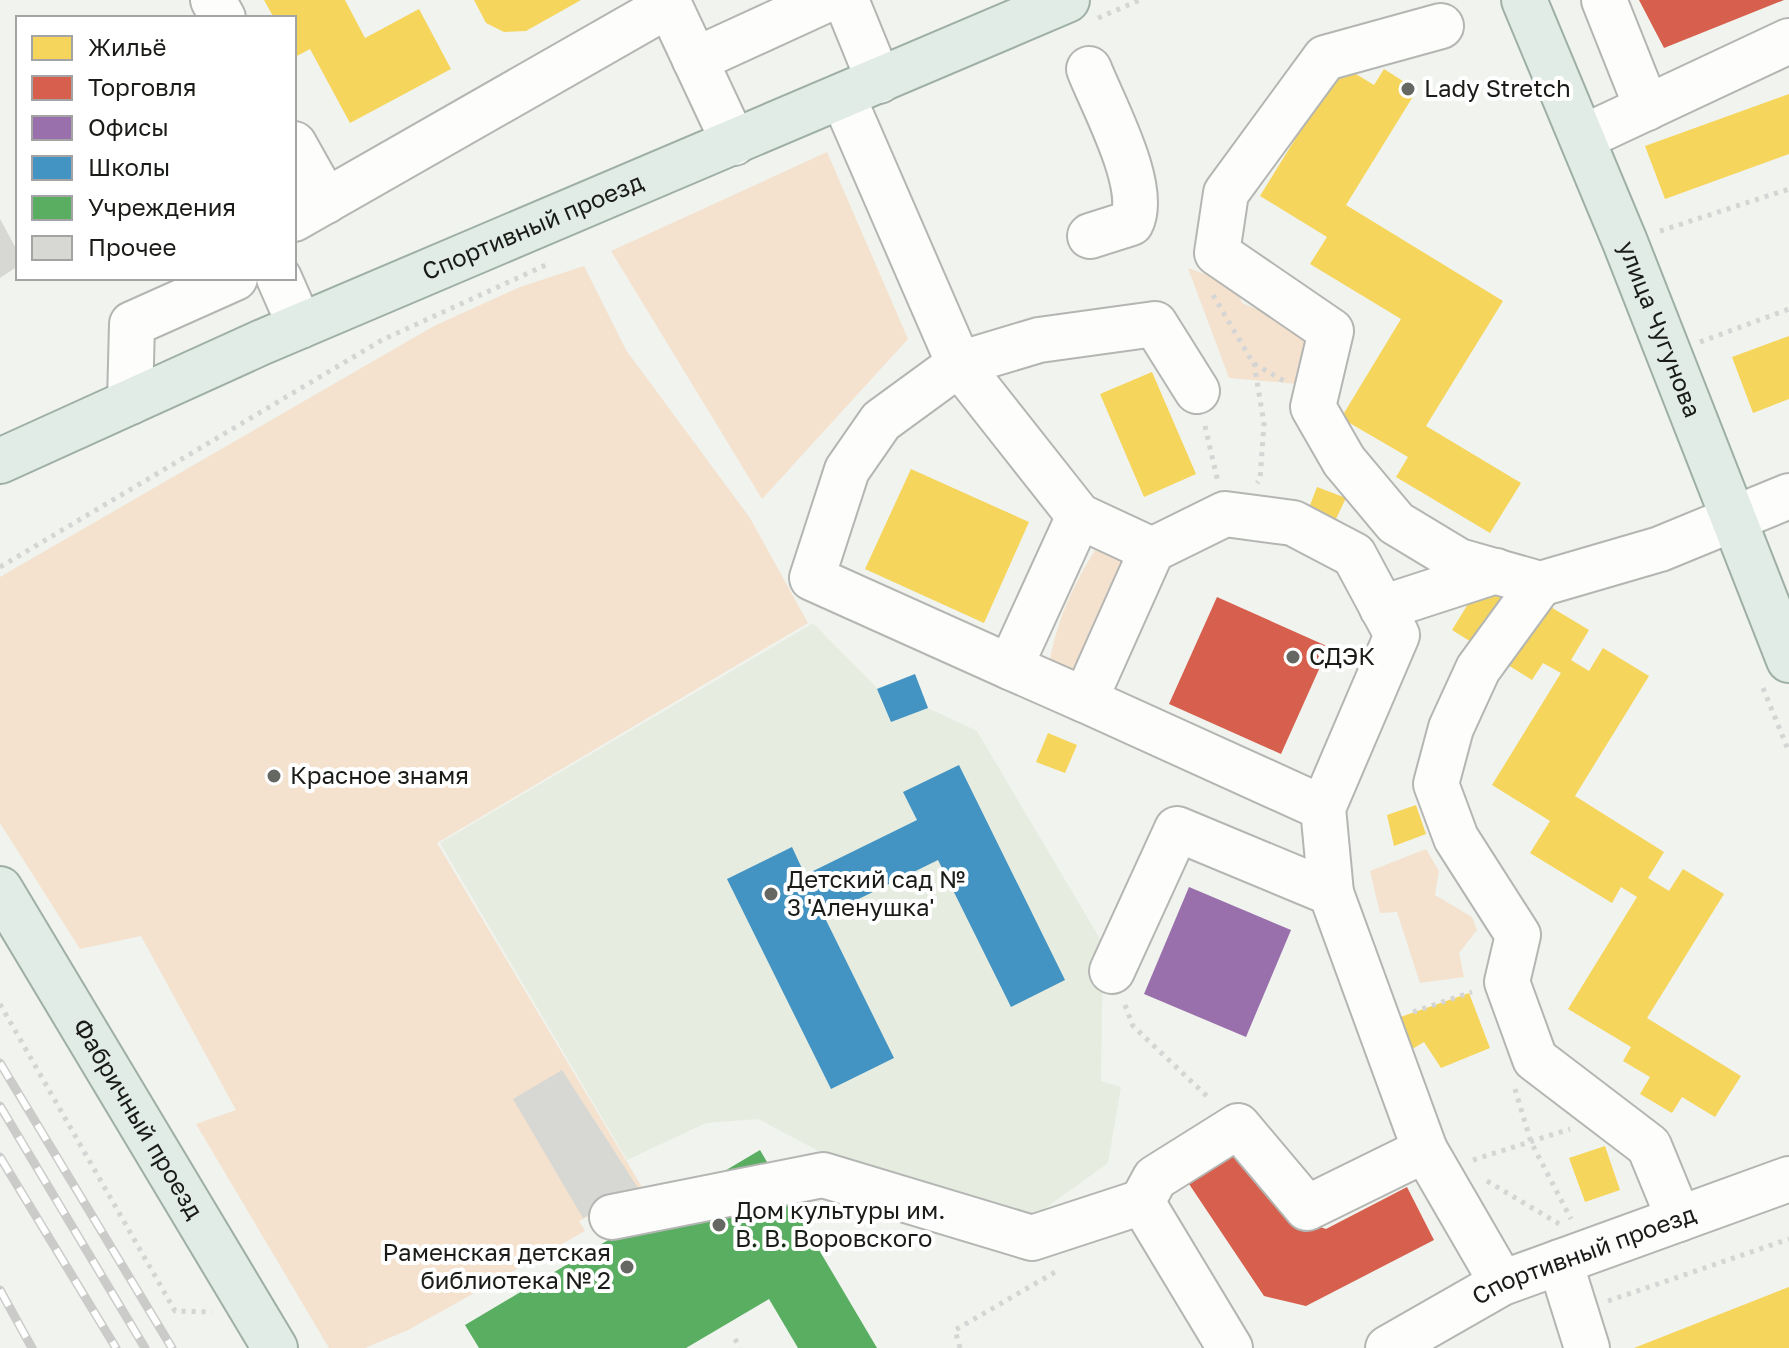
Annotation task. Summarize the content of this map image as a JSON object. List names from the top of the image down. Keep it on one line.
{"streets":{"main road":["Спортивный проезд","улица Чугунова","Фабричный проезд"]},"places":["Lady Stretch","СДЭК","Красное знамя","Детский сад № 3 'Аленушка'","Дом культуры им. В. В. Воровского","Раменская детская библиотека № 2"],"legend":["Жильё","Торговля","Офисы","Школы","Учреждения","Прочее"]}
